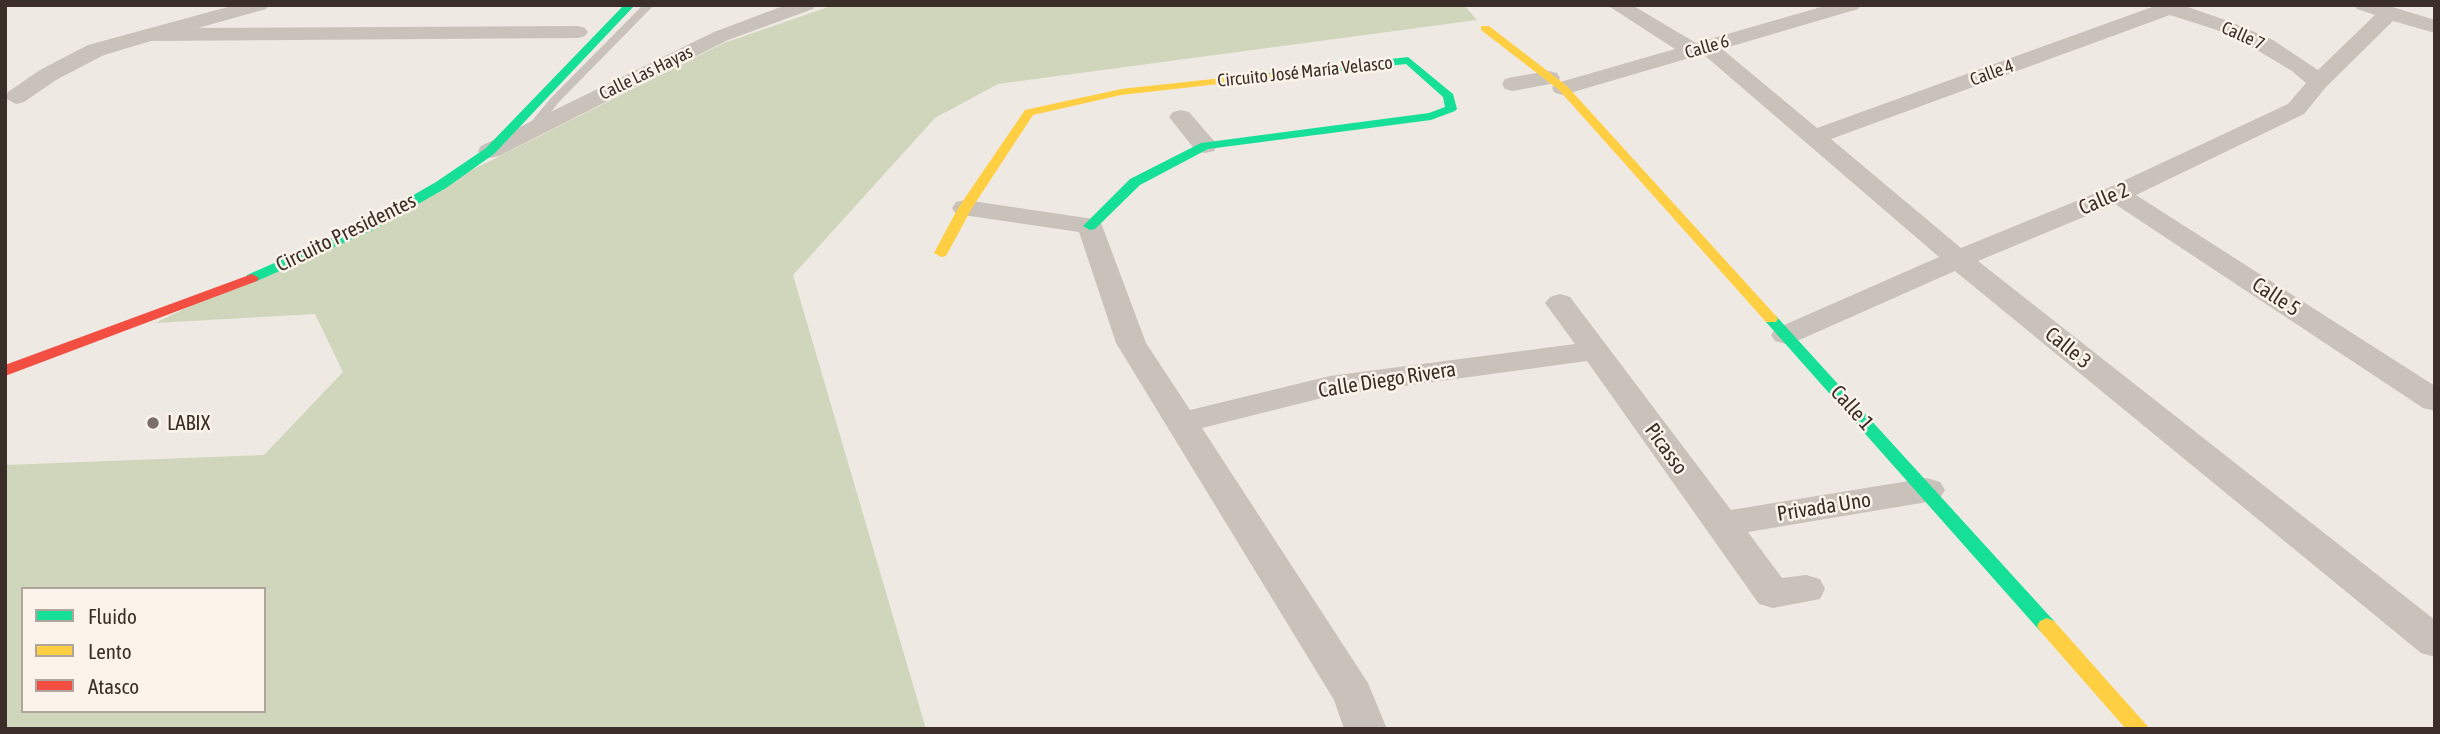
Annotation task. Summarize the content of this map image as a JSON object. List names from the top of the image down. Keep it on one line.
{"streets":{"street":["Calle 7","Calle 6","Circuito José María Velasco","Calle Las Hayas","Calle 4","Calle 2","Circuito Presidentes","Calle 5","Calle 3","Calle Diego Rivera","Calle 1","Picasso","Privada Uno"]},"crossings":[["Calle 7","Calle 4"],["Calle 7","Calle 2"],["Calle 6","Calle 3"],["Calle 6","Calle 1"],["Calle Las Hayas","Circuito Presidentes"],["Calle 4","Calle 3"],["Calle 2","Calle 5"],["Calle 2","Calle 3"],["Calle 2","Calle 1"],["Calle Diego Rivera","Picasso"],["Calle 1","Privada Uno"],["Picasso","Privada Uno"]],"places":["LABIX"],"legend":["Fluido","Lento","Atasco"]}
